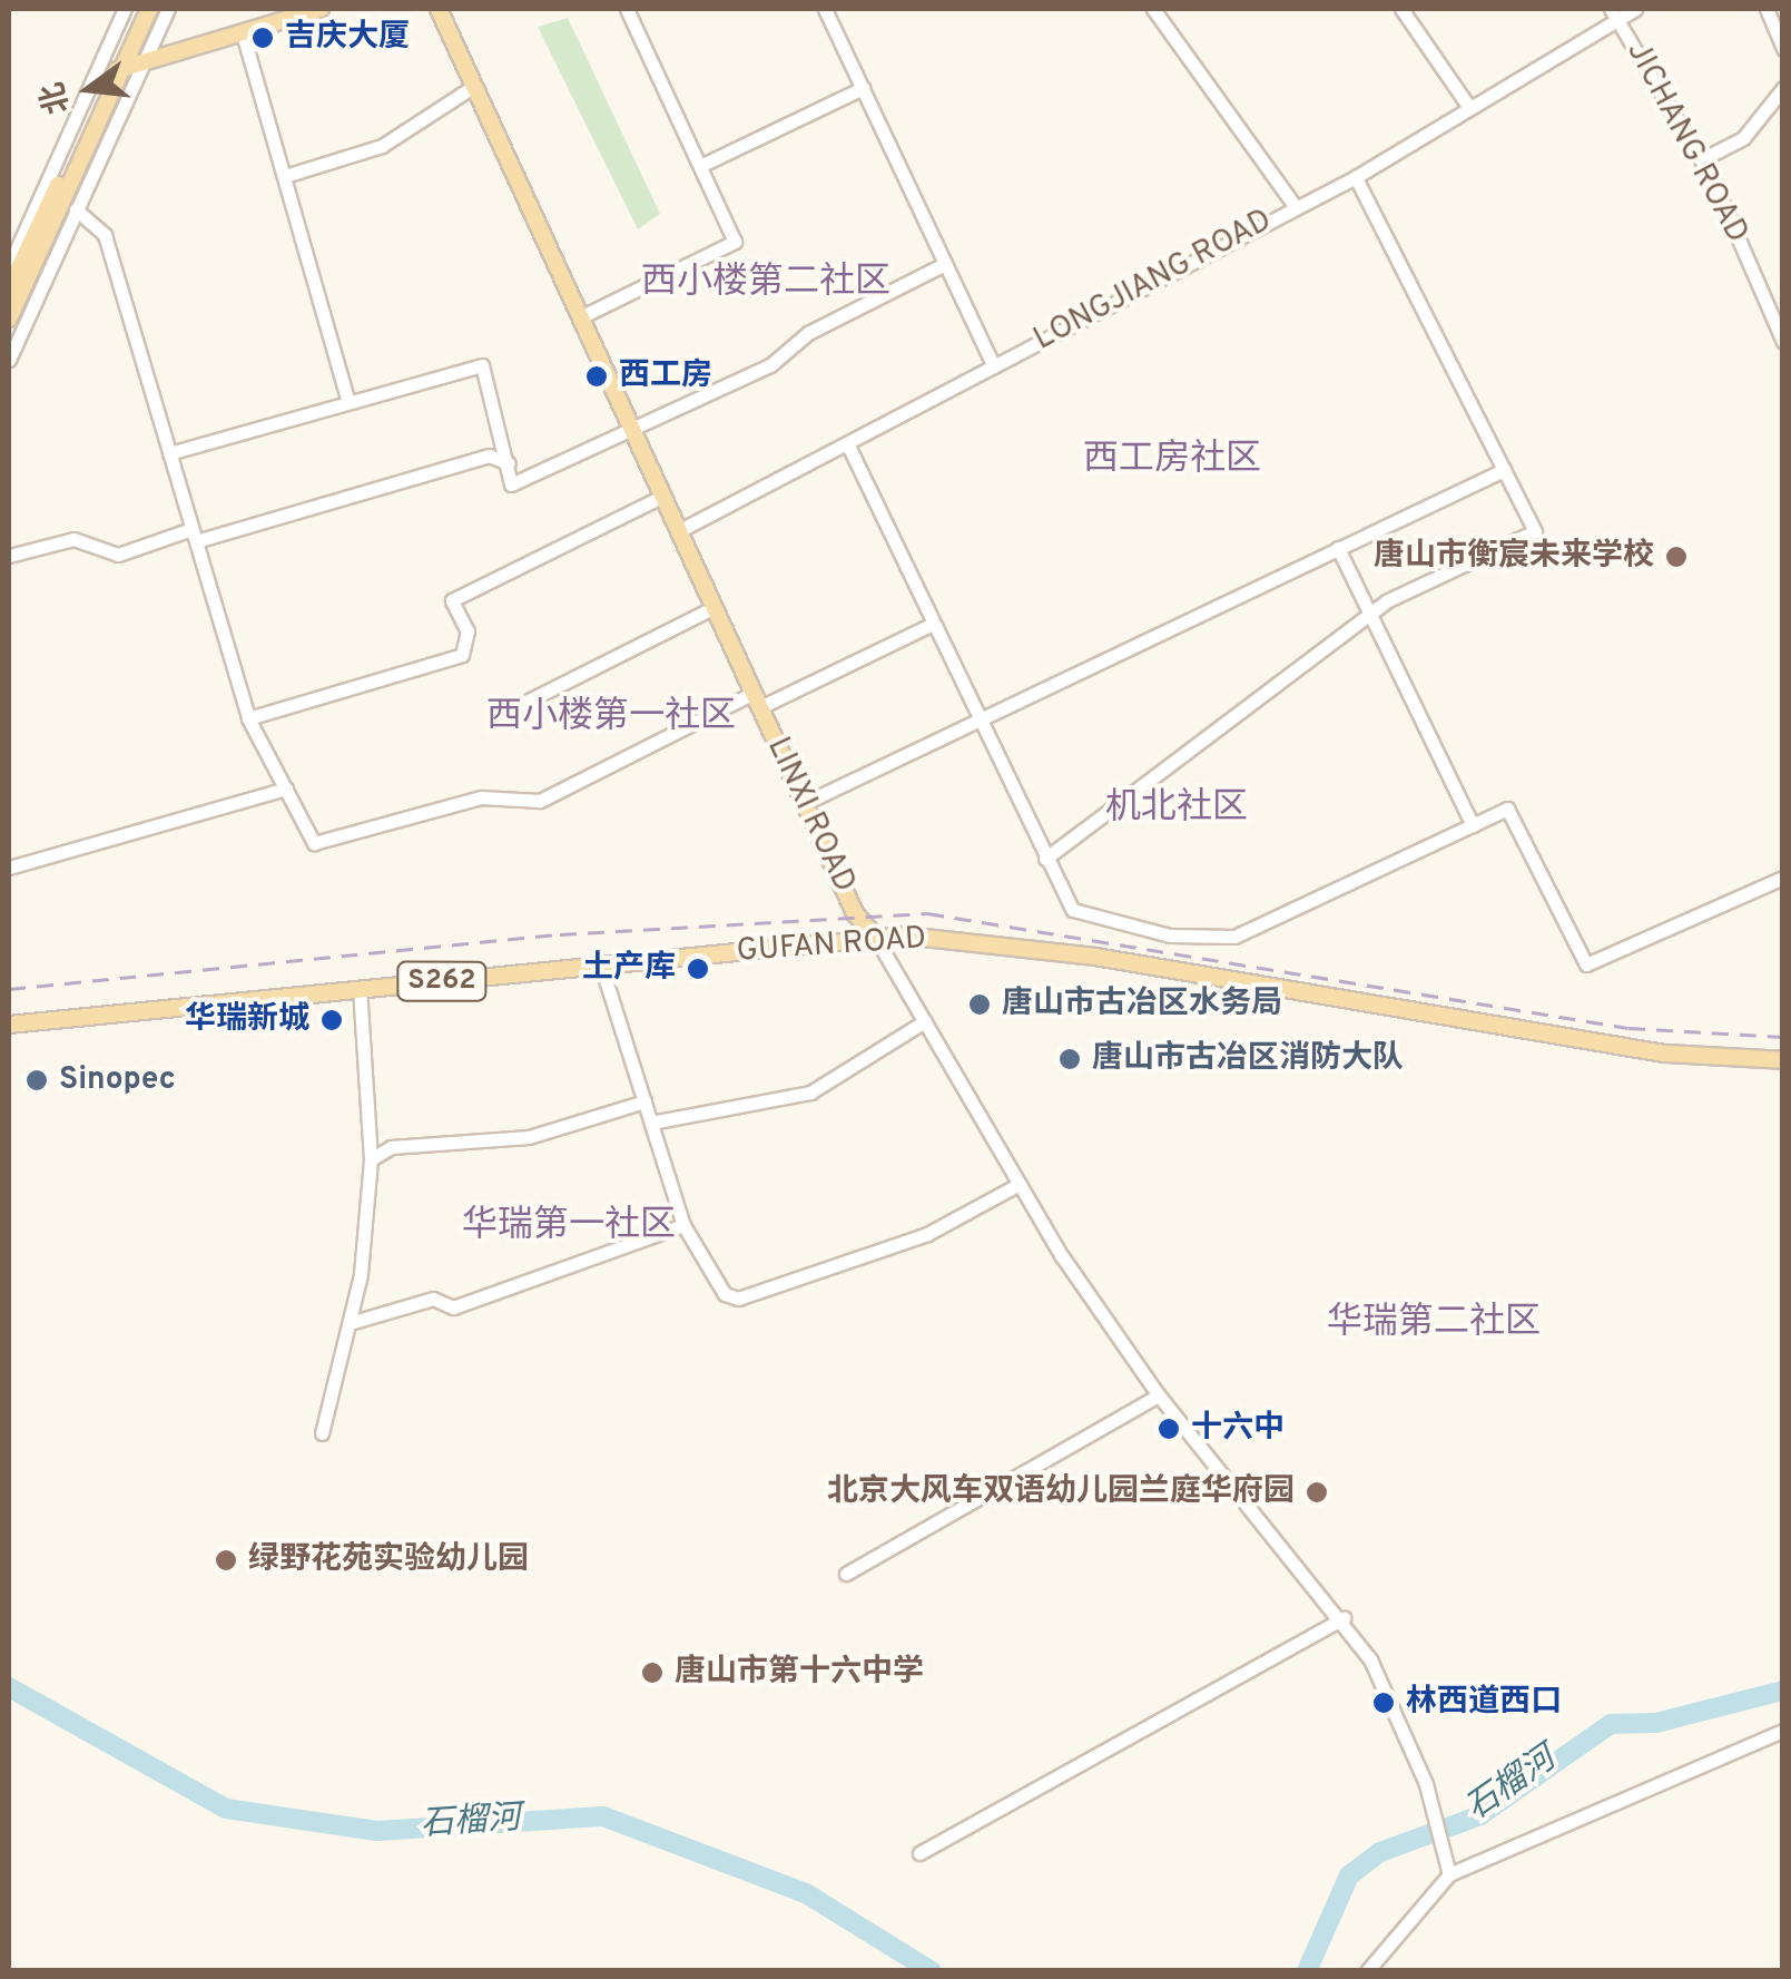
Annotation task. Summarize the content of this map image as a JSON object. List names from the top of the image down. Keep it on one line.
{"streets":{"main road":["LINXI ROAD","GUFAN ROAD","S262"],"street":["JICHANG ROAD","LONGJIANG ROAD"]},"crossings":[["JICHANG ROAD","LONGJIANG ROAD"],["LONGJIANG ROAD","LINXI ROAD"],["LINXI ROAD","GUFAN ROAD"]],"districts":["西小楼第二社区","西工房社区","西小楼第一社区","机北社区","华瑞第一社区","华瑞第二社区"],"water":["石榴河"],"places":["吉庆大厦","西工房","唐山市衡宸未来学校","土产库","唐山市古冶区水务局","华瑞新城","唐山市古冶区消防大队","Sinopec","十六中","北京大风车双语幼儿园兰庭华府园","绿野花苑实验幼儿园","唐山市第十六中学","林西道西口"],"north":"left"}
